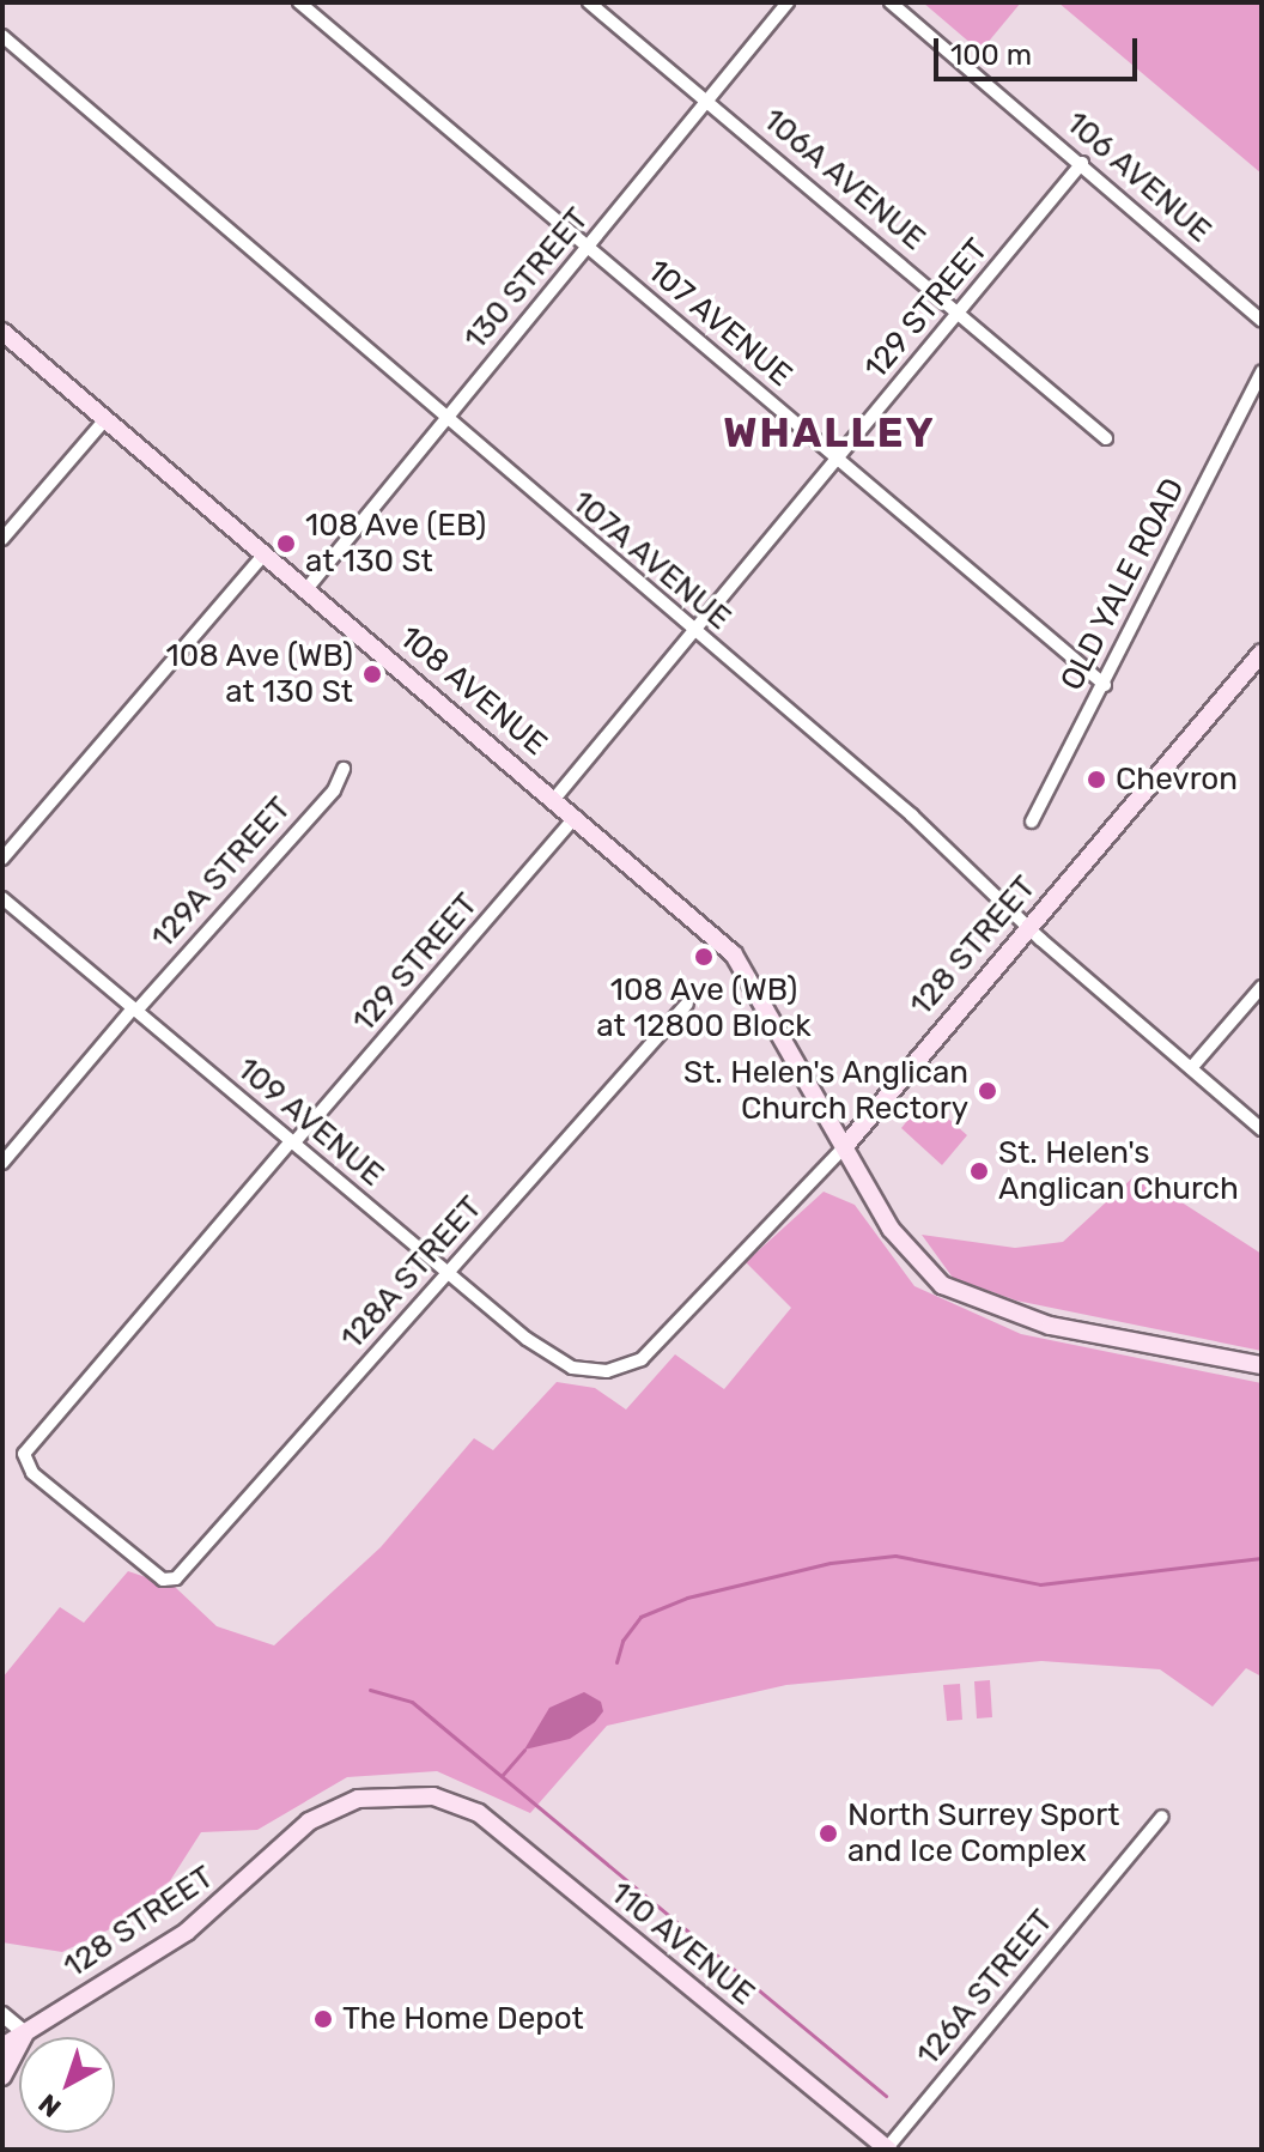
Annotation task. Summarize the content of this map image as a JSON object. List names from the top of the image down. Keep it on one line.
{"streets":{"main road":["108 AVENUE","128 STREET","110 AVENUE"],"street":["106 AVENUE","106A AVENUE","130 STREET","129 STREET","107 AVENUE","107A AVENUE","OLD YALE ROAD","129A STREET","109 AVENUE","128A STREET","126A STREET"]},"crossings":[["106 AVENUE","129 STREET"],["106A AVENUE","130 STREET"],["106A AVENUE","129 STREET"],["130 STREET","107 AVENUE"],["130 STREET","107A AVENUE"],["130 STREET","108 AVENUE"],["129 STREET","107 AVENUE"],["129 STREET","107A AVENUE"],["129 STREET","108 AVENUE"],["129 STREET","109 AVENUE"],["129 STREET","128A STREET"],["107 AVENUE","OLD YALE ROAD"],["107A AVENUE","128 STREET"],["108 AVENUE","128 STREET"],["129A STREET","109 AVENUE"],["128 STREET","109 AVENUE"],["128 STREET","110 AVENUE"],["109 AVENUE","128A STREET"],["110 AVENUE","126A STREET"]],"districts":["WHALLEY"],"places":["108 Ave (EB) at 130 St","108 Ave (WB) at 130 St","Chevron","108 Ave (WB) at 12800 Block","St. Helen's Anglican Church Rectory","St. Helen's Anglican Church","North Surrey Sport and Ice Complex","The Home Depot"],"scale_bar":"100 m","north":"bottom left"}
